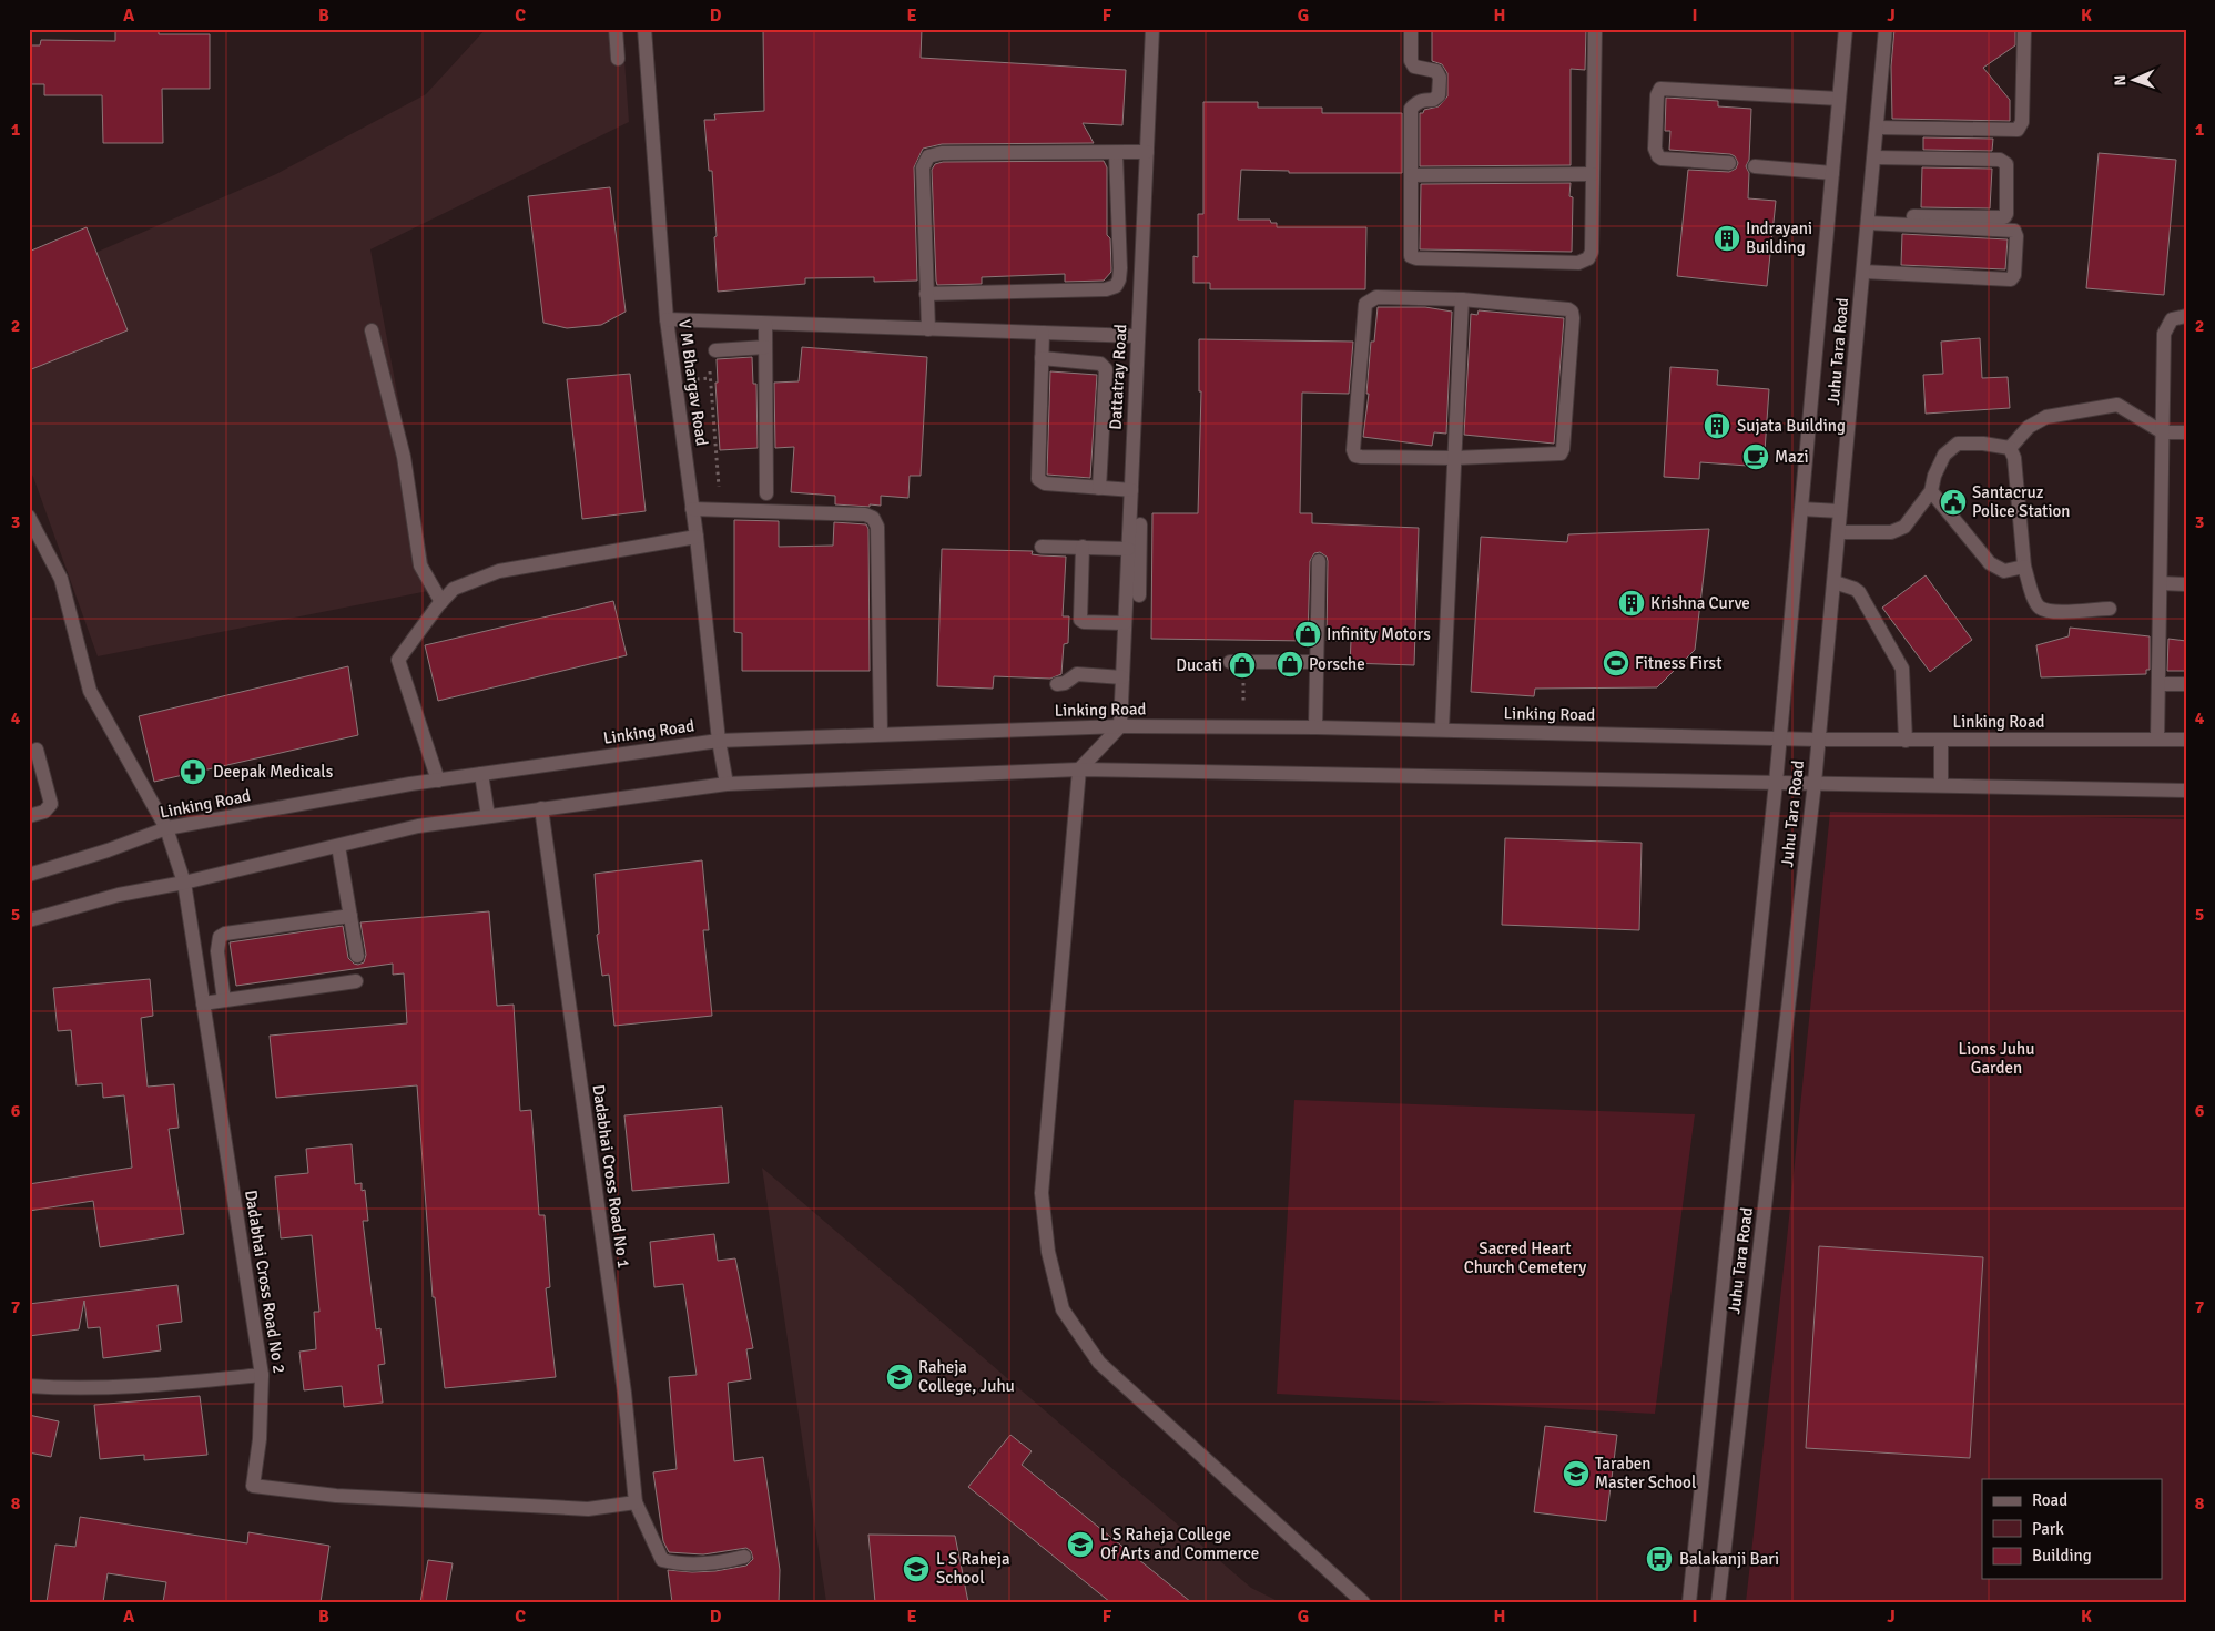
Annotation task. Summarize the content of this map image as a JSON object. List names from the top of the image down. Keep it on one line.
{"streets":{"street":["Juhu Tara Road","Dattatray Road","V M Bhargav Road","Linking Road","Dadabhai Cross Road No 1","Dadabhai Cross Road No 2"]},"crossings":[["Juhu Tara Road","Linking Road"],["Dattatray Road","Linking Road"],["V M Bhargav Road","Linking Road"],["Linking Road","Dadabhai Cross Road No 2"],["Dadabhai Cross Road No 1","Dadabhai Cross Road No 2"]],"parks":["Lions Juhu Garden","Sacred Heart Church Cemetery"],"places":{"building":["Indrayani Building","Sujata Building","Krishna Curve"],"cafe":["Mazi"],"public building":["Santacruz Police Station"],"shop":["Infinity Motors","Porsche","Ducati"],"sports":["Fitness First"],"pharmacy":["Deepak Medicals"],"school or university":["Raheja College, Juhu","Taraben Master School","L S Raheja College Of Arts and Commerce","L S Raheja School"],"bus stop":["Balakanji Bari"]},"legend":["Road","Park","Building"],"north":"left","grid":{"columns":["A","B","C","D","E","F","G","H","I","J","K"],"rows":["1","2","3","4","5","6","7","8"]}}
